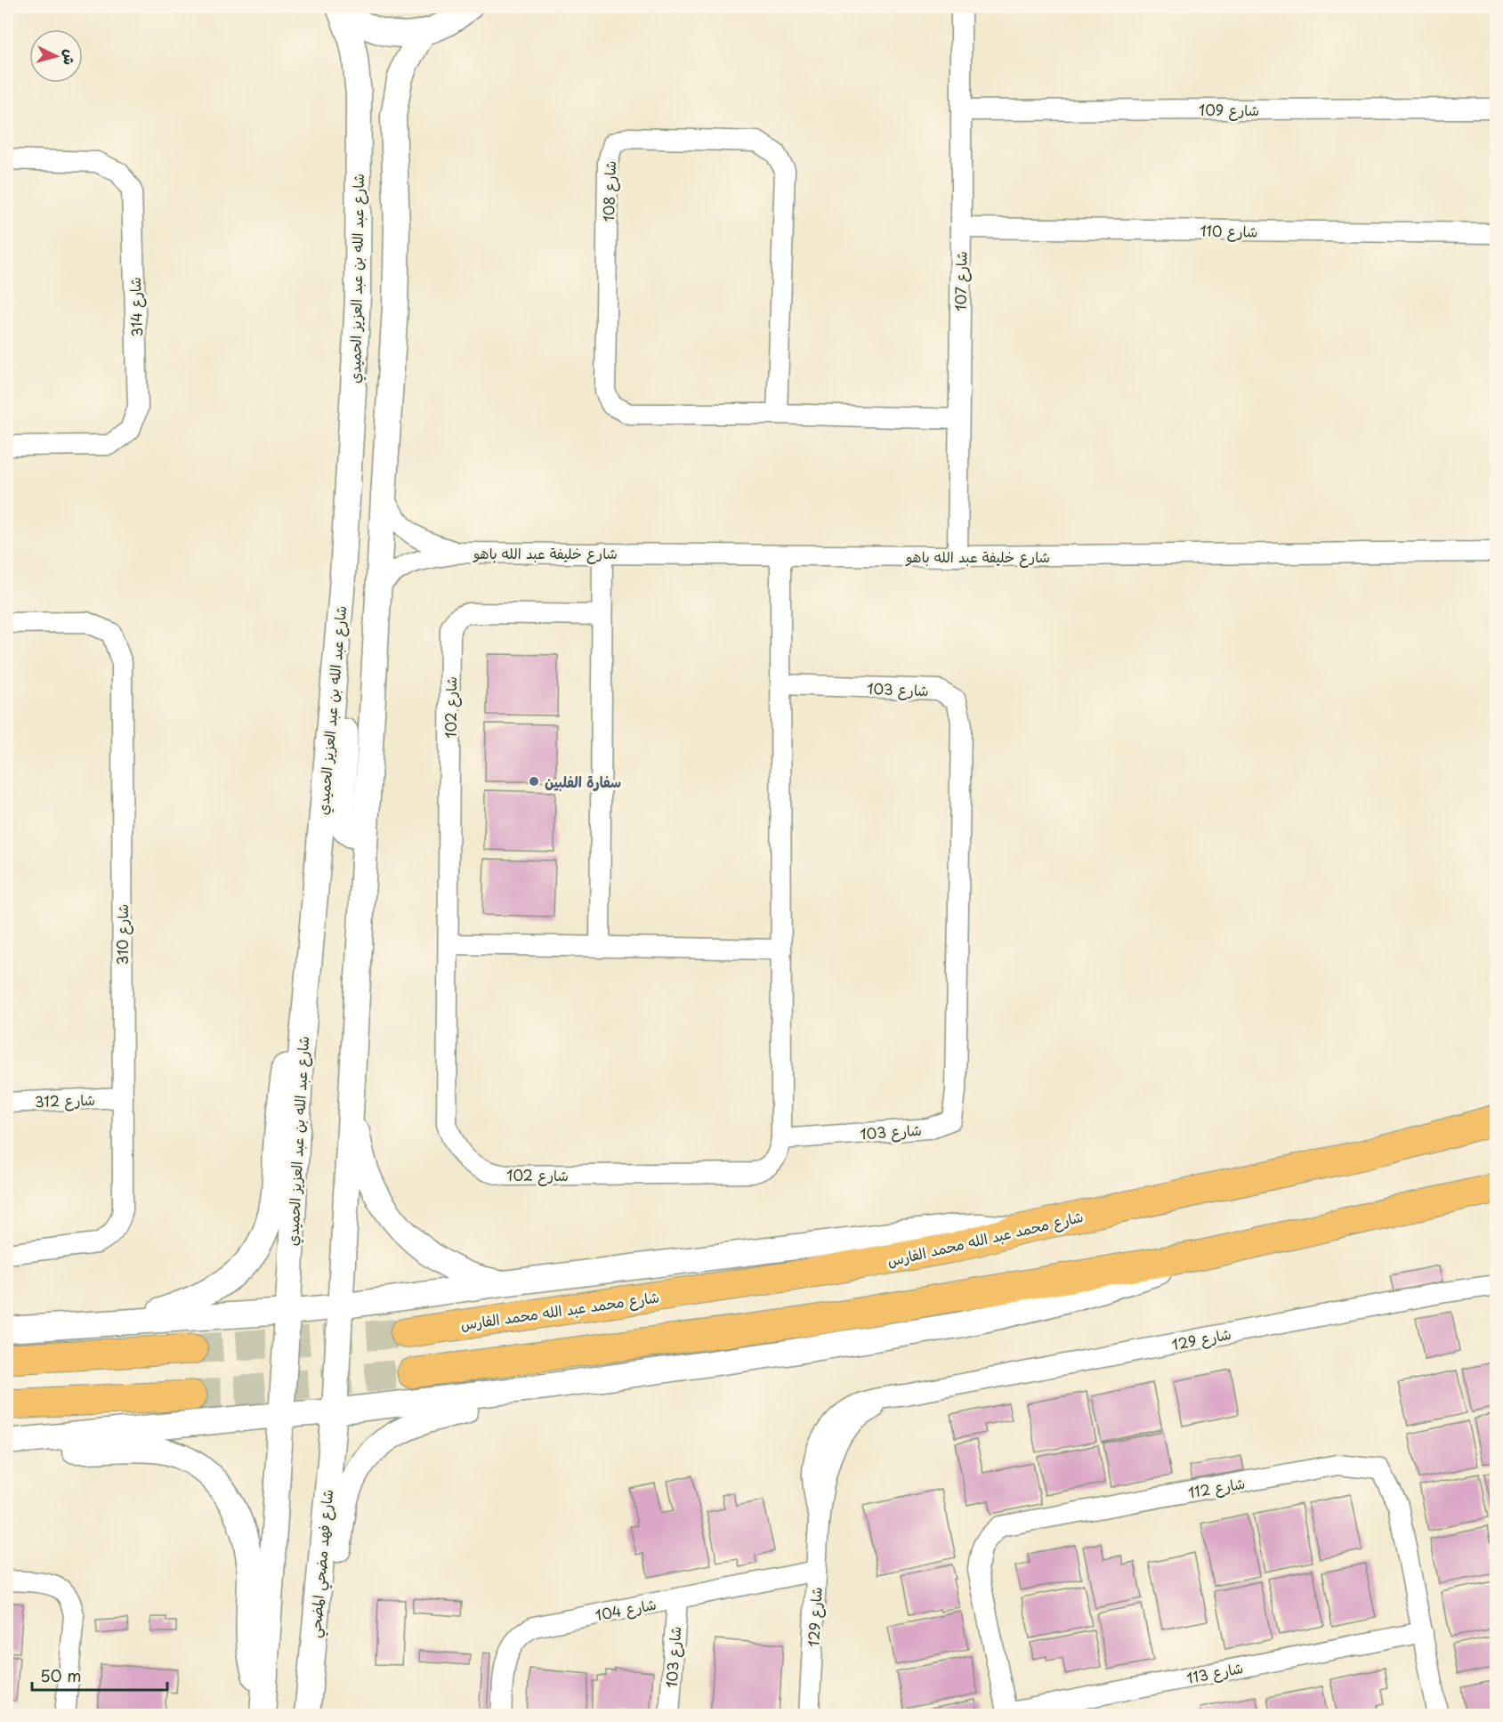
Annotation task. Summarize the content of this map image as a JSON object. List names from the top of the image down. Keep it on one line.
{"streets":{"main road":["شارع محمد عبد الله محمد الفارس"],"street":["شارع 109","شارع 108","شارع 110","شارع عبد الله بن عبد العزيز الحميدي","شارع 107","شارع 314","شارع خليفة عبد الله باهو","شارع 103","شارع 102","شارع 310","شارع 312","شارع 129","شارع 112","شارع فهد مضحي المضحي","شارع 104","شارع 113"]},"crossings":[["شارع 109","شارع 107"],["شارع 108","شارع 107"],["شارع 110","شارع 107"],["شارع 107","شارع خليفة عبد الله باهو"],["شارع 103","شارع 102"],["شارع 103","شارع 104"],["شارع 310","شارع 312"],["شارع 129","شارع 104"],["شارع 112","شارع 113"]],"places":["سفارة الفلبين"],"scale_bar":"50 m","north":"right"}
